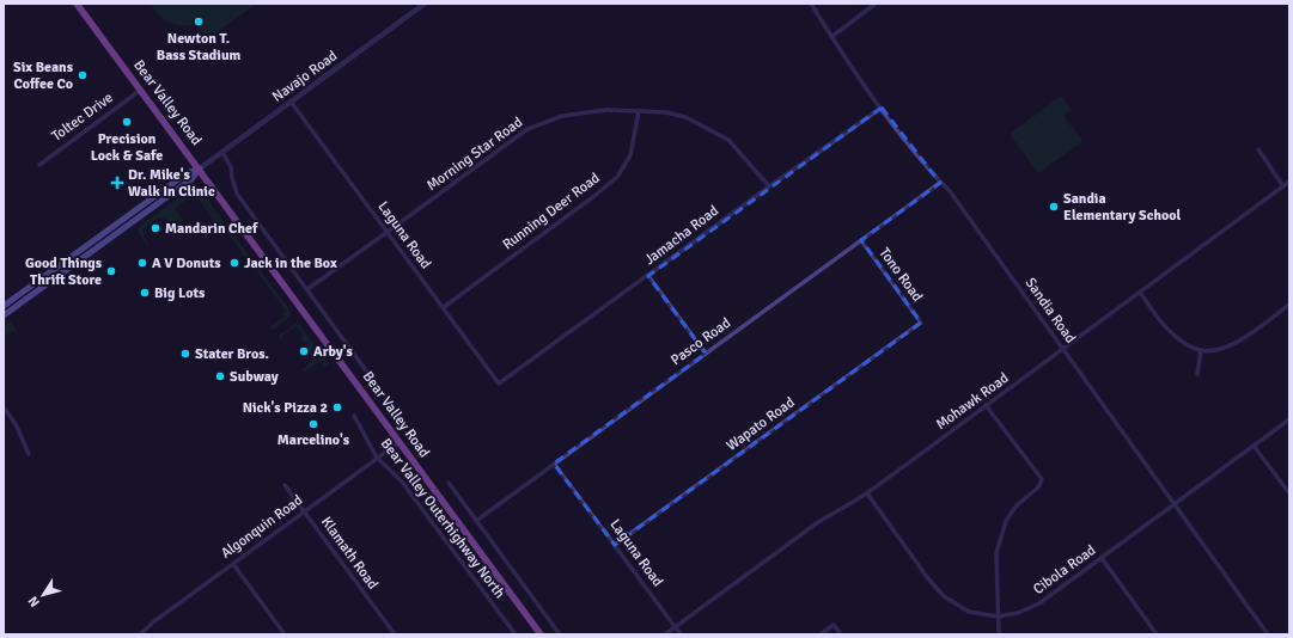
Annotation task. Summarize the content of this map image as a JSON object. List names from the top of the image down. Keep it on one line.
{"streets":{"main road":["Navajo Road","Bear Valley Road"],"street":["Toltec Drive","Morning Star Road","Running Deer Road","Laguna Road","Jamacha Road","Tono Road","Sandia Road","Pasco Road","Mohawk Road","Wapato Road","Bear Valley Outerhighway North","Algonquin Road","Klamath Road","Cibola Road"]},"crossings":[["Navajo Road","Bear Valley Road"],["Navajo Road","Laguna Road"],["Bear Valley Road","Toltec Drive"],["Bear Valley Road","Algonquin Road"],["Morning Star Road","Running Deer Road"],["Morning Star Road","Laguna Road"],["Morning Star Road","Jamacha Road"],["Running Deer Road","Laguna Road"],["Laguna Road","Jamacha Road"],["Laguna Road","Pasco Road"],["Laguna Road","Mohawk Road"],["Laguna Road","Wapato Road"],["Jamacha Road","Sandia Road"],["Tono Road","Pasco Road"],["Tono Road","Wapato Road"],["Sandia Road","Pasco Road"],["Sandia Road","Mohawk Road"],["Sandia Road","Cibola Road"],["Mohawk Road","Cibola Road"],["Bear Valley Outerhighway North","Algonquin Road"],["Algonquin Road","Klamath Road"]],"places":{"other":["Newton T. Bass Stadium","Six Beans Coffee Co","Precision Lock & Safe","Sandia Elementary School","Mandarin Chef","A V Donuts","Jack in the Box","Good Things Thrift Store","Big Lots","Arby's","Stater Bros.","Subway","Nick's Pizza 2","Marcelino's"],"health":["Dr. Mike's Walk In Clinic"]},"north":"bottom left"}
